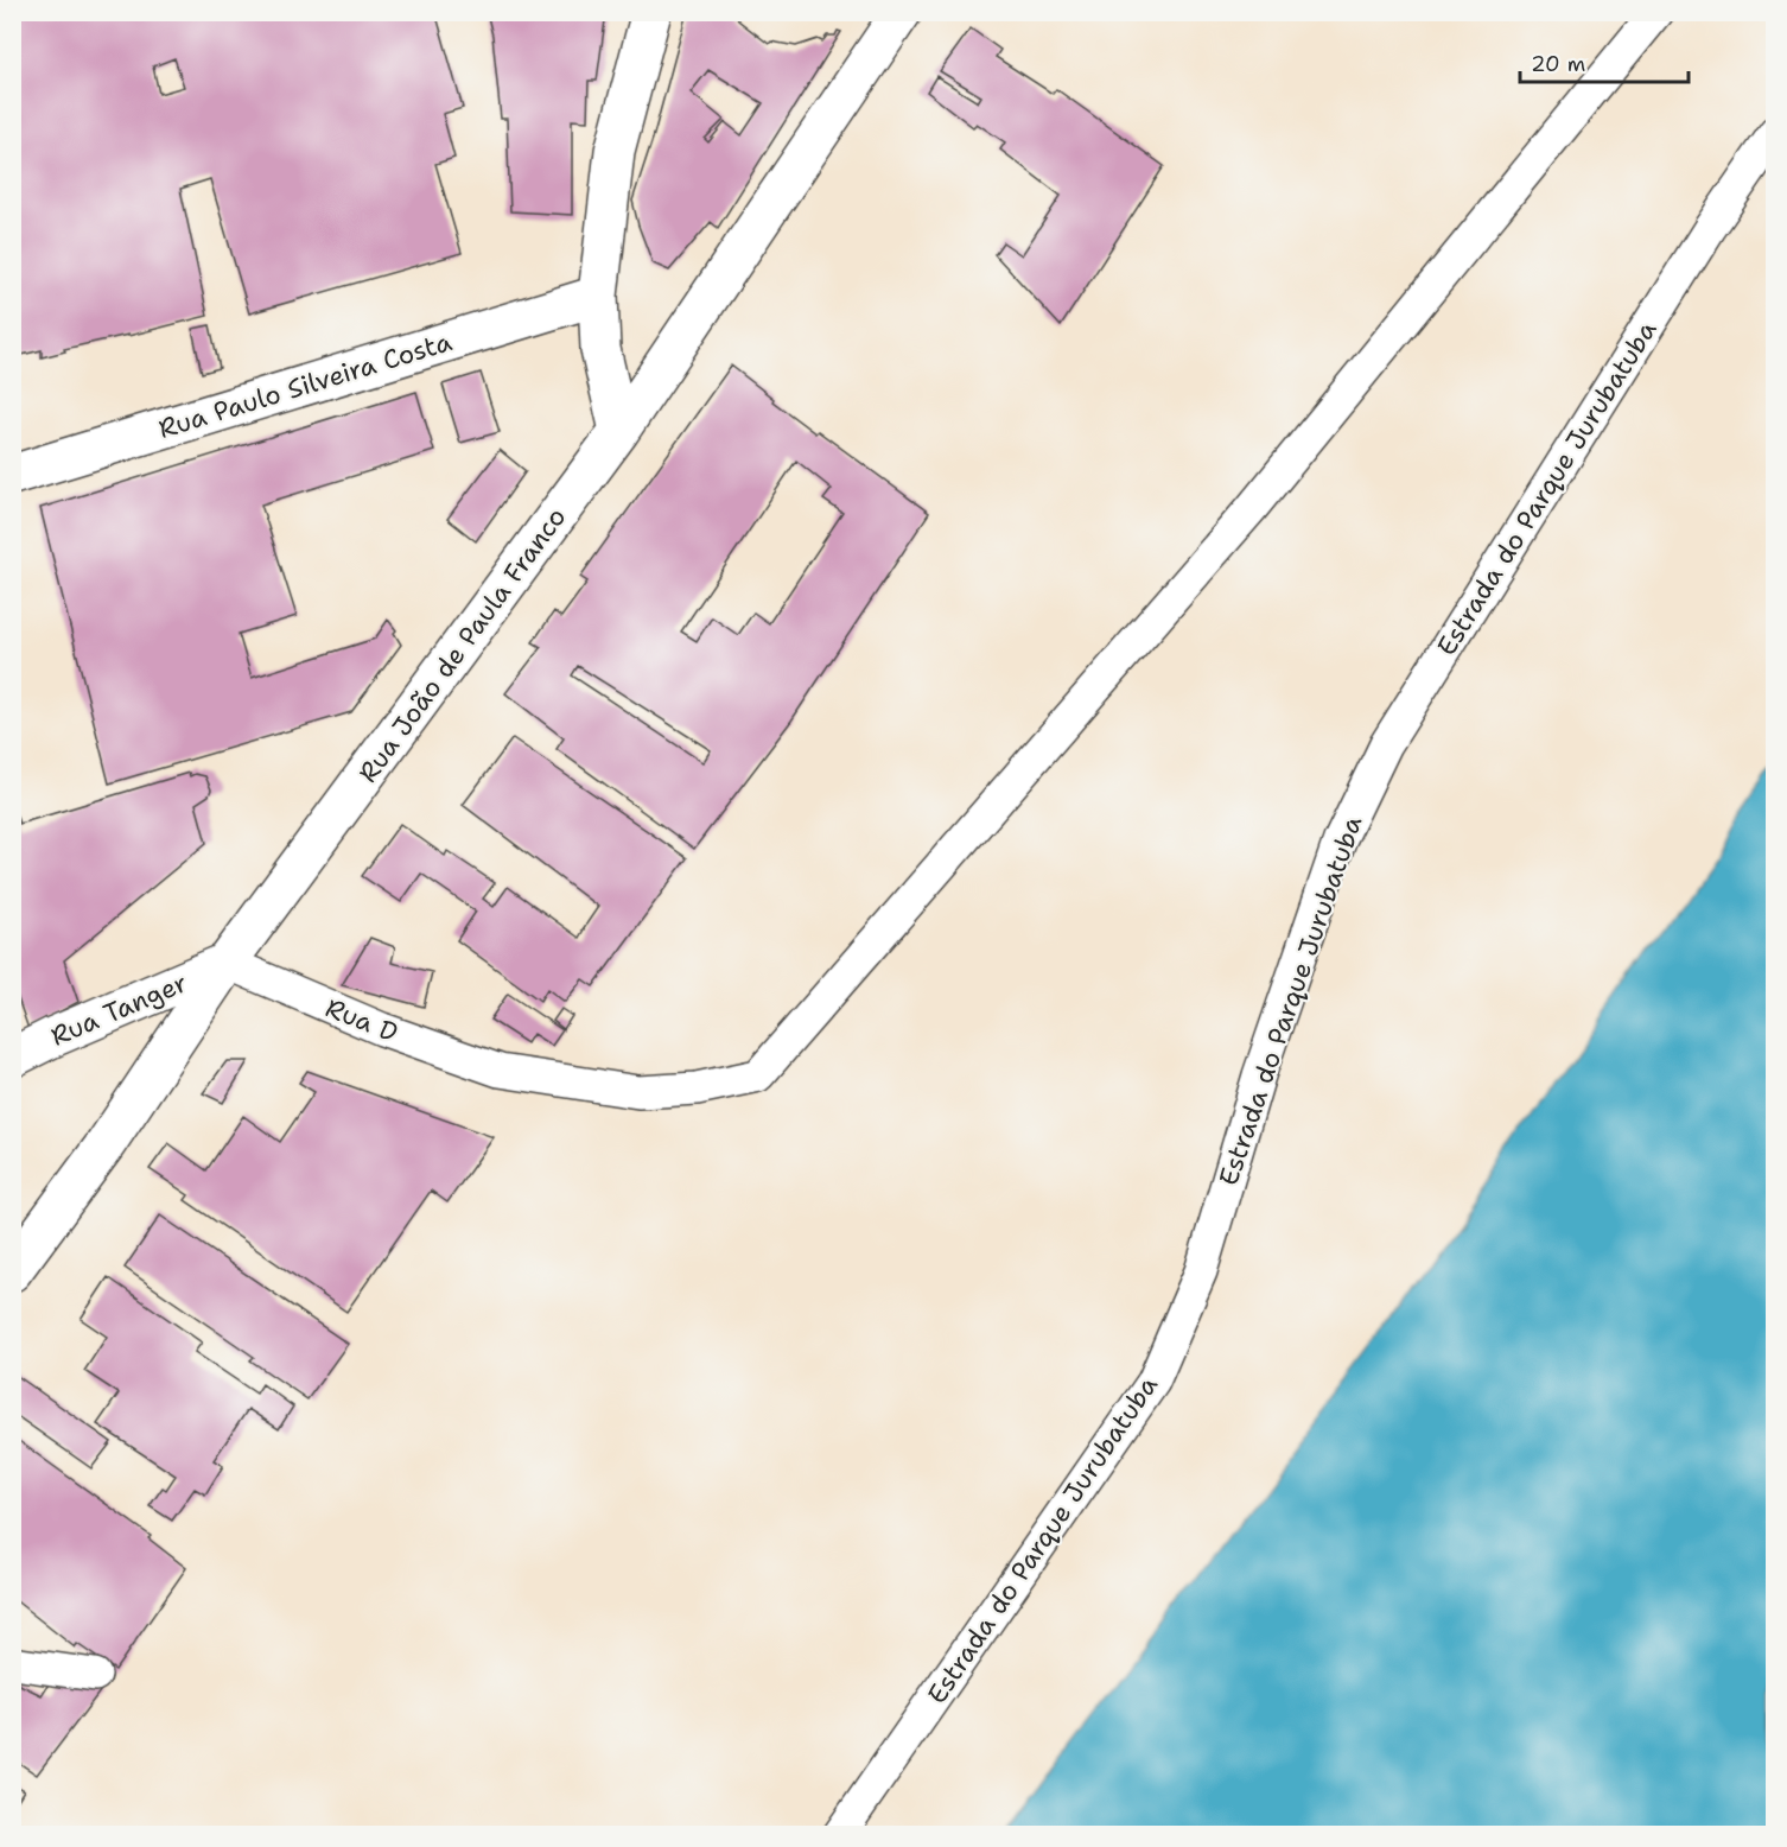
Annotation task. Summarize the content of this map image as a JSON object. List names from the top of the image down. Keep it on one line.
{"streets":{"street":["Rua Paulo Silveira Costa","Rua João de Paula Franco","Rua Tanger"],"lane":["Estrada do Parque Jurubatuba","Rua D"]},"crossings":[["Rua João de Paula Franco","Rua Tanger"],["Rua João de Paula Franco","Rua D"],["Rua Tanger","Rua D"]],"scale_bar":"20 m"}
